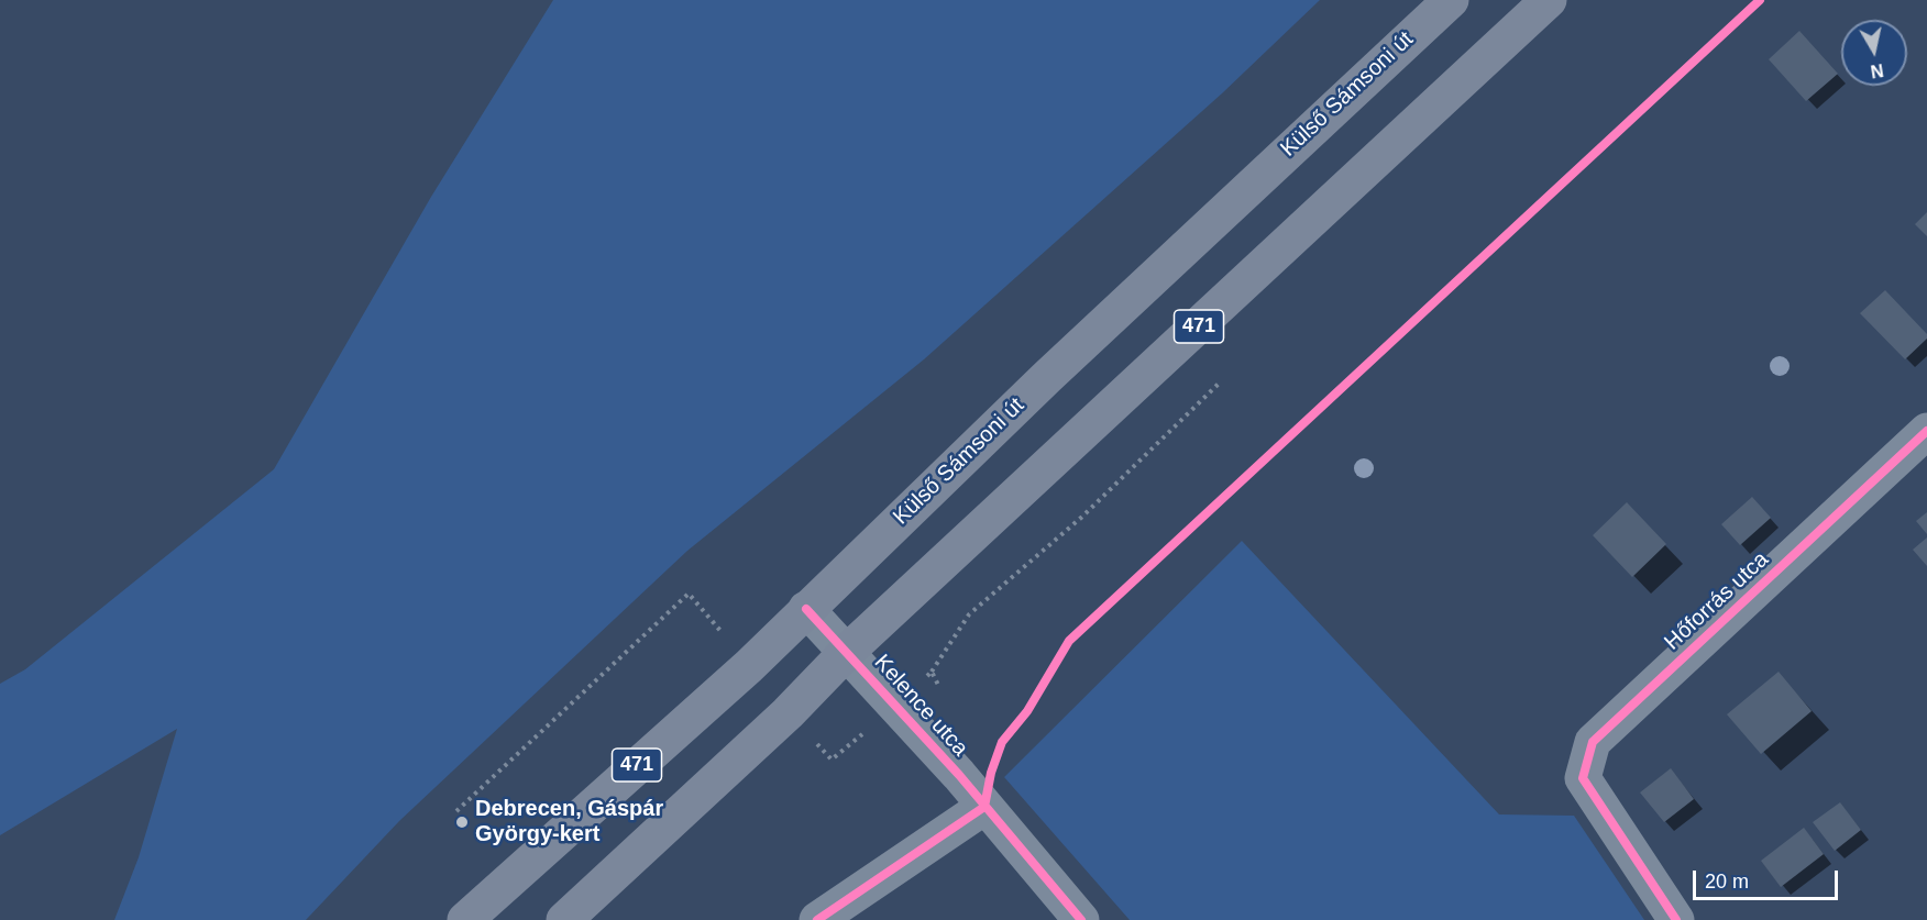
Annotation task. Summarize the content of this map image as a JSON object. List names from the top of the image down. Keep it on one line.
{"streets":{"main road":["Külső Sámsoni út","471"],"street":["Hőforrás utca","Kelence utca"]},"crossings":[["Külső Sámsoni út","Kelence utca"],["471","Kelence utca"]],"places":["Debrecen, Gáspár György-kert"],"scale_bar":"20 m","north":"bottom"}
